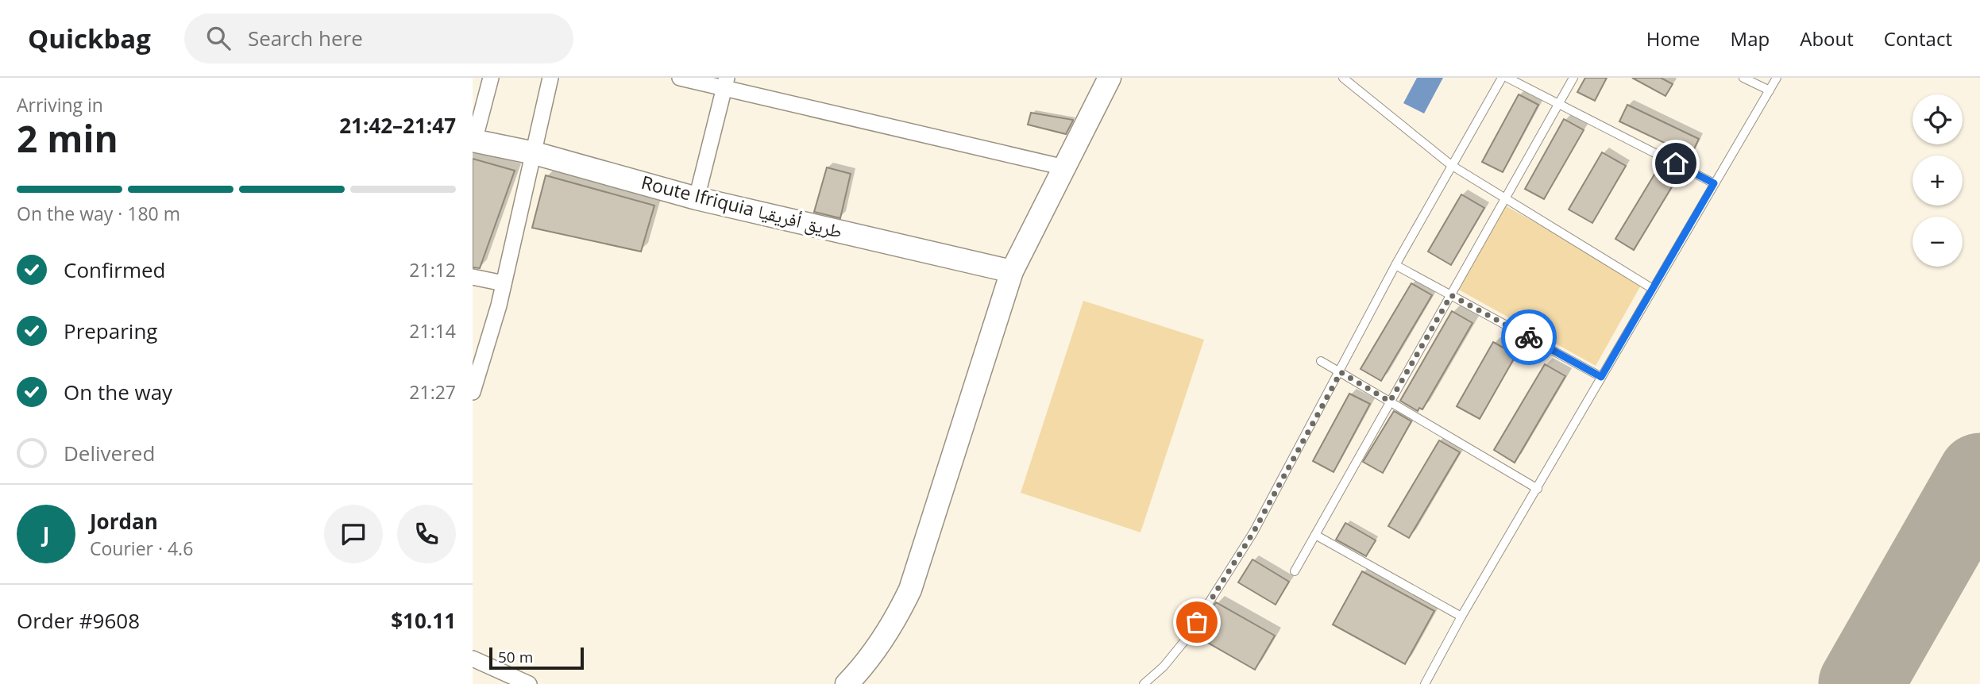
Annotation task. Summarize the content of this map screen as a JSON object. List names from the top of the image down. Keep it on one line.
{"streets":{"street":["Route Ifriquia طريق أفريقيا"]},"scale_bar":"50 m","page":{"header":"Quickbag","search":"Search here","nav":["Home","Map","About","Contact"],"heading":["2 min","Arriving in","21:42–21:47"],"panel":["Jordan","Courier · 4.6","Order #9608","$10.11"],"map_buttons":["+","−"],"bar":"On the way · 180 m","list":[["Confirmed","21:12"],["Preparing","21:14"],["On the way","21:27"],"Delivered"],"round":"J","scale":"50 m"}}
